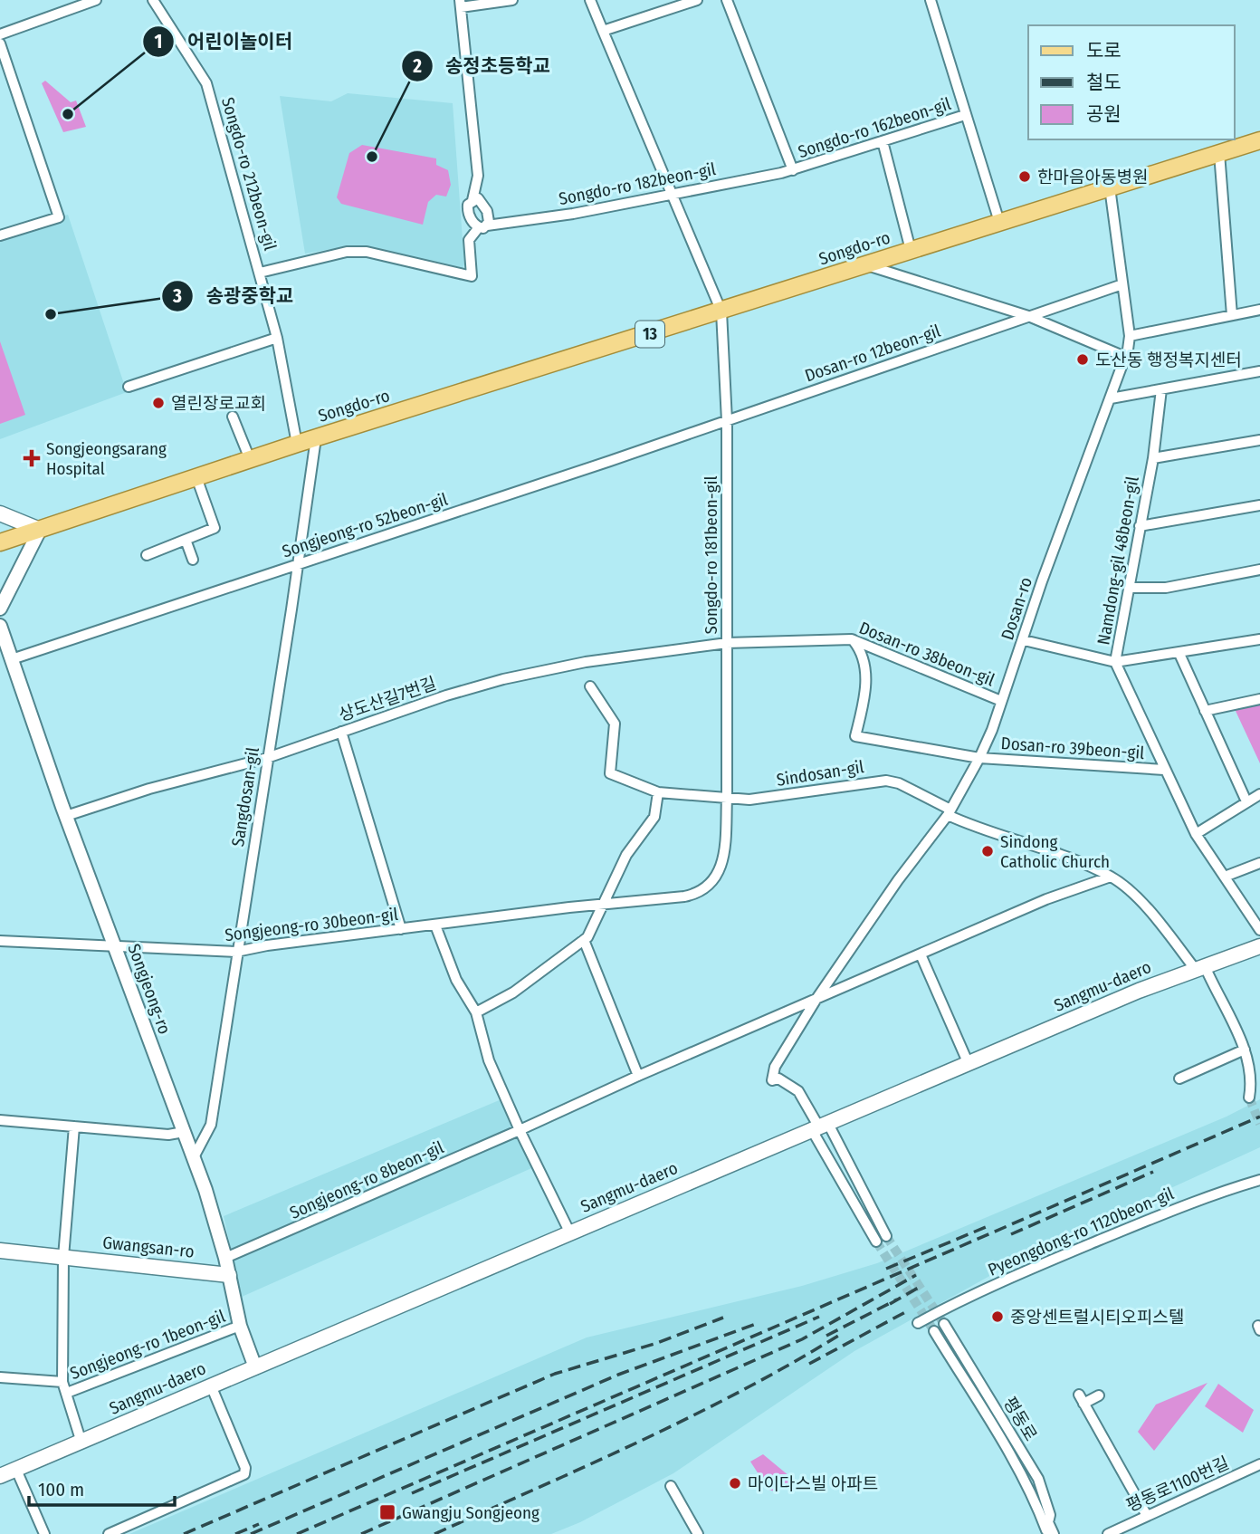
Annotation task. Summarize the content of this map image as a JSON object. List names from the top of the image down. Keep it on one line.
{"streets":{"main road":["Songdo-ro","13","Sangmu-daero","Gwangsan-ro"],"street":["Songdo-ro 162beon-gil","Songdo-ro 212beon-gil","Songdo-ro 182beon-gil","Dosan-ro 12beon-gil","Songjeong-ro 52beon-gil","Songdo-ro 181beon-gil","Namdong-gil 48beon-gil","Dosan-ro","Dosan-ro 38beon-gil","상도산길7번길","Dosan-ro 39beon-gil","Sindosan-gil","Sangdosan-gil","Songjeong-ro 30beon-gil","Songjeong-ro","Songjeong-ro 8beon-gil","Pyeongdong-ro 1120beon-gil","Songjeong-ro 1beon-gil","평동로","평동로1100번길"]},"crossings":[["Songdo-ro 162beon-gil","Songdo-ro 182beon-gil"],["Songdo-ro 212beon-gil","Songdo-ro"],["Songdo-ro","Songdo-ro 181beon-gil"],["Songdo-ro","Dosan-ro"],["Songdo-ro","Sangdosan-gil"],["Dosan-ro 12beon-gil","Songjeong-ro 52beon-gil"],["Dosan-ro 12beon-gil","Songdo-ro 181beon-gil"],["Dosan-ro 12beon-gil","Dosan-ro"],["Songjeong-ro 52beon-gil","Songdo-ro 181beon-gil"],["Songjeong-ro 52beon-gil","Sangdosan-gil"],["Songjeong-ro 52beon-gil","Songjeong-ro"],["Songdo-ro 181beon-gil","Dosan-ro 38beon-gil"],["Songdo-ro 181beon-gil","상도산길7번길"],["Songdo-ro 181beon-gil","Sindosan-gil"],["Songdo-ro 181beon-gil","Songjeong-ro 30beon-gil"],["Namdong-gil 48beon-gil","Dosan-ro 39beon-gil"],["Dosan-ro","Dosan-ro 38beon-gil"],["Dosan-ro","Dosan-ro 39beon-gil"],["Dosan-ro","Sindosan-gil"],["Dosan-ro","Sangmu-daero"],["Dosan-ro","Songjeong-ro 8beon-gil"],["Dosan-ro 38beon-gil","상도산길7번길"],["Dosan-ro 38beon-gil","Dosan-ro 39beon-gil"],["상도산길7번길","Sangdosan-gil"],["상도산길7번길","Songjeong-ro"],["Sindosan-gil","Sangmu-daero"],["Sangdosan-gil","Songjeong-ro 30beon-gil"],["Sangdosan-gil","Songjeong-ro"],["Songjeong-ro 30beon-gil","Songjeong-ro"],["Sangmu-daero","Songjeong-ro"],["Songjeong-ro","Songjeong-ro 8beon-gil"],["Songjeong-ro","Gwangsan-ro"],["Songjeong-ro","Songjeong-ro 1beon-gil"]],"places":{"other":["어린이놀이터","송정초등학교","한마음아동병원","송광중학교","도산동 행정복지센터","열린장로교회","Sindong Catholic Church","중앙센트럴시티오피스텔","마이다스빌 아파트"],"health":["Songjeongsarang Hospital"],"transit":["Gwangju Songjeong"]},"legend":["도로","철도","공원"],"scale_bar":"100 m"}
